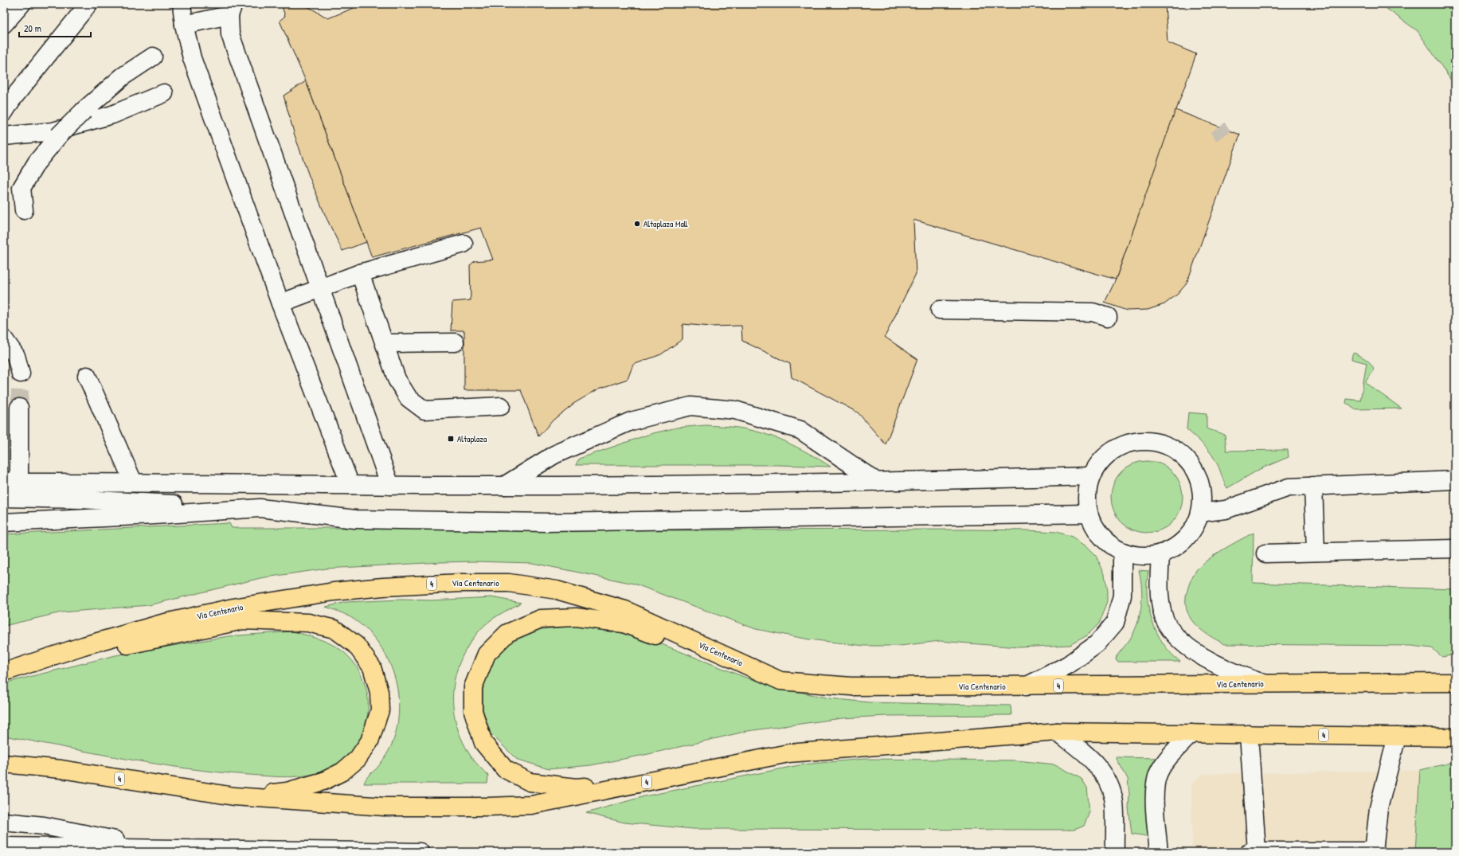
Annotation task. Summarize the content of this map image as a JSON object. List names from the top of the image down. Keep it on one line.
{"streets":{"highway":["Vía Centenario","4"]},"places":{"other":["Altaplaza Mall"],"transit":["Altaplaza"]},"scale_bar":"20 m"}
